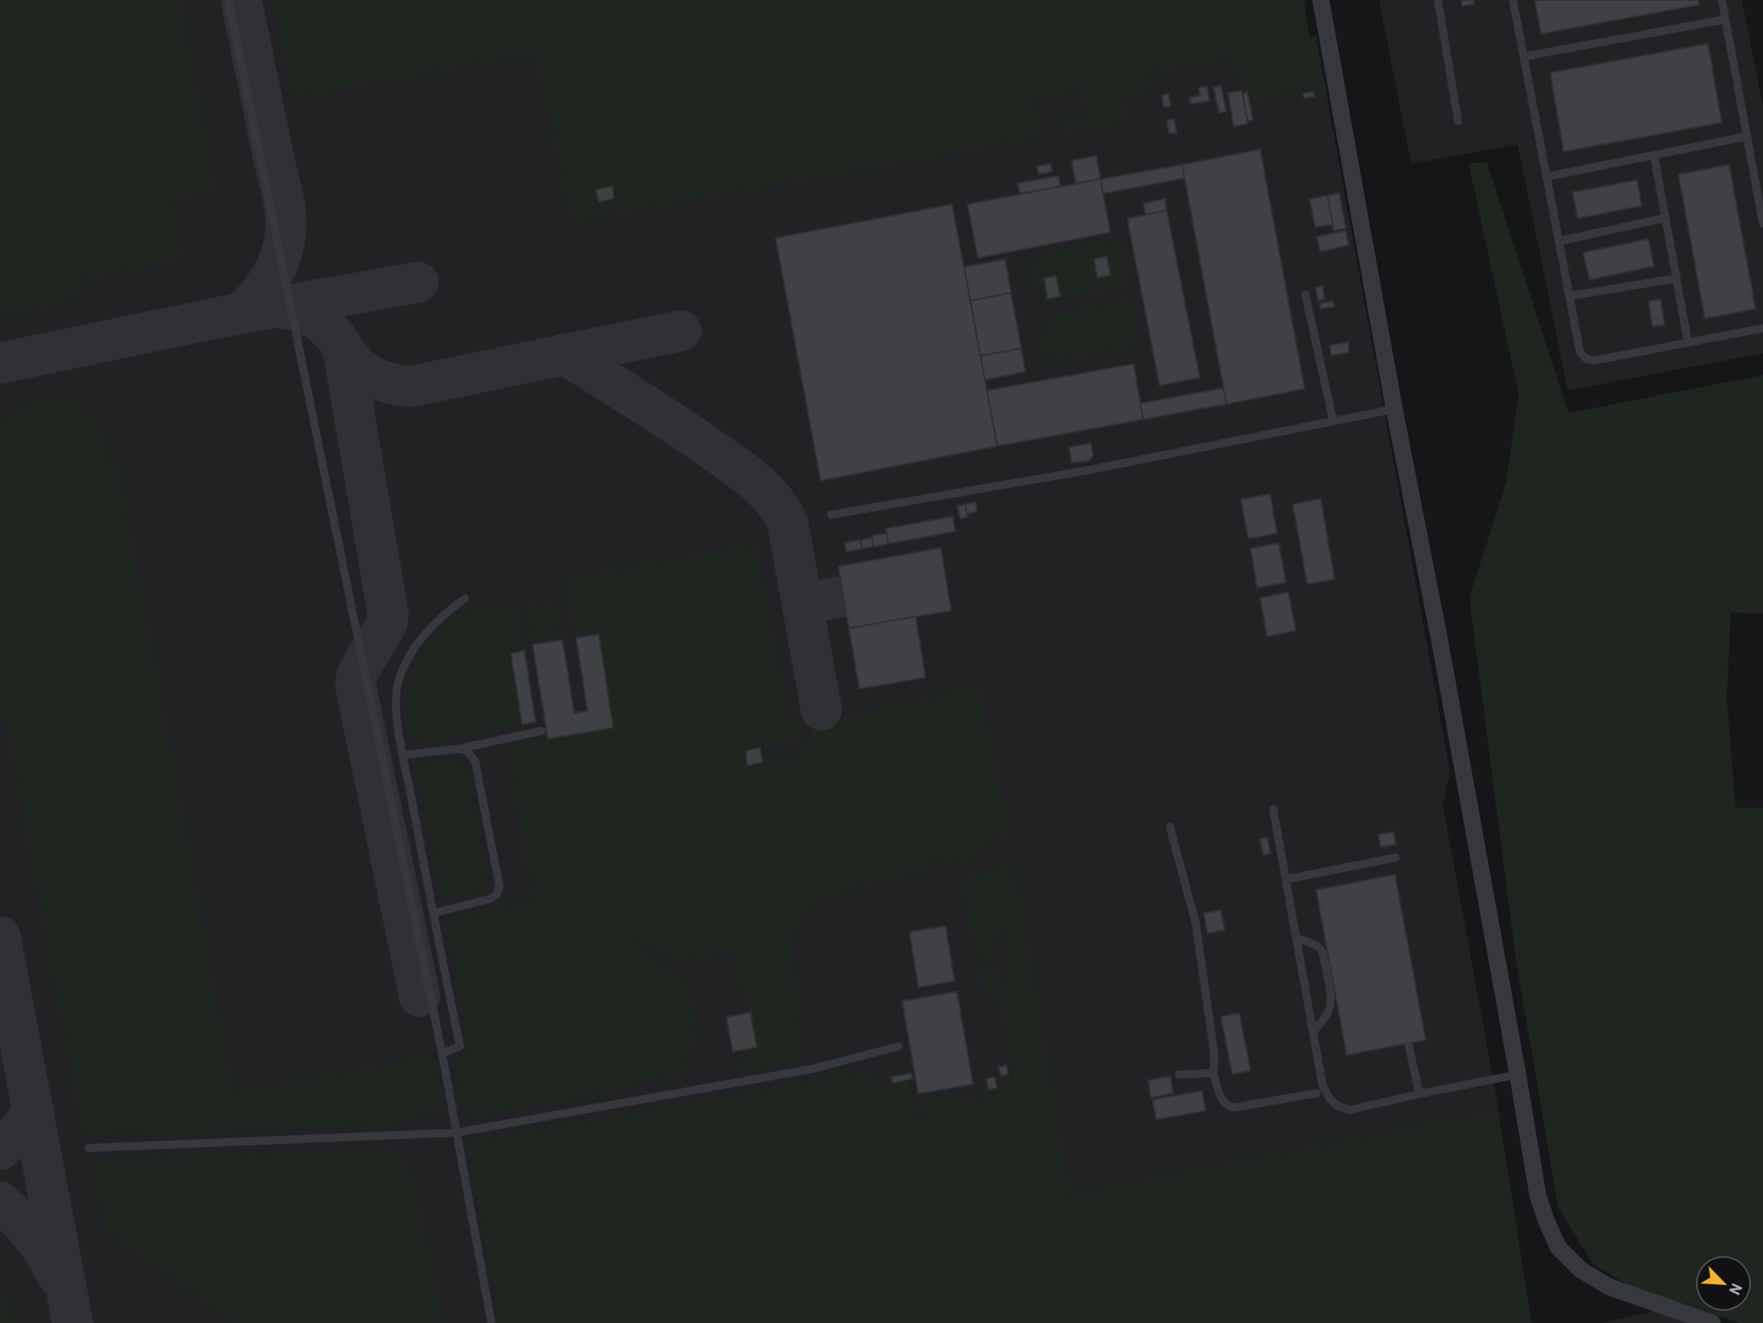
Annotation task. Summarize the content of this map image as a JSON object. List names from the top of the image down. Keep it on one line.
{"north":"bottom right"}
